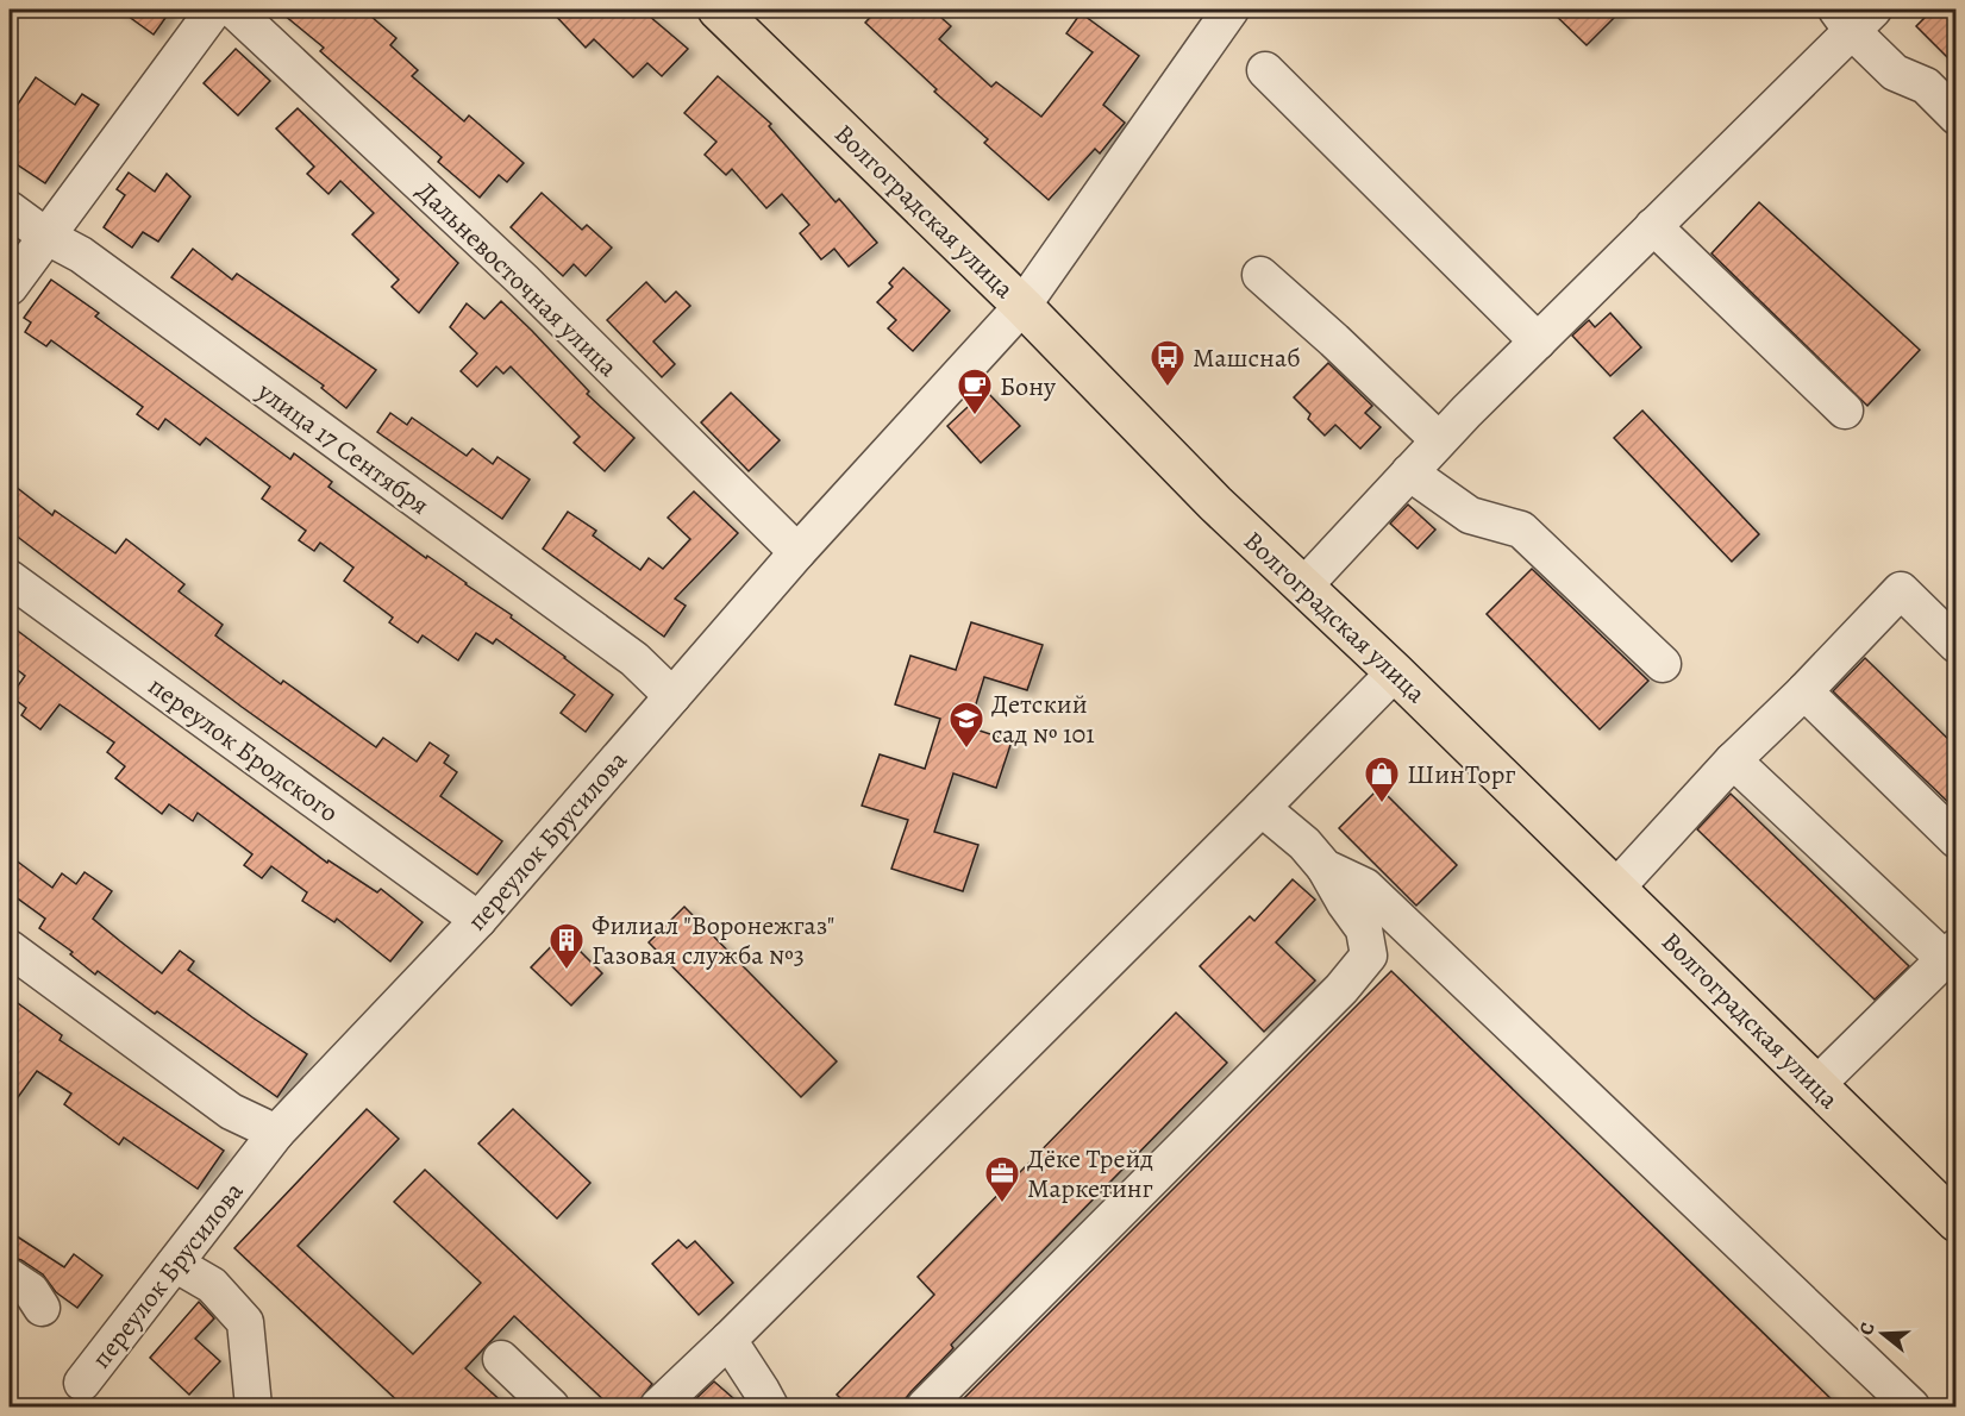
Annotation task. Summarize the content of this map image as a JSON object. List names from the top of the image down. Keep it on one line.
{"streets":{"main road":["Волгоградская улица"],"street":["Дальневосточная улица","улица 17 Сентября","переулок Бродского","переулок Брусилова"]},"crossings":[["Волгоградская улица","переулок Брусилова"],["Дальневосточная улица","переулок Брусилова"],["улица 17 Сентября","переулок Брусилова"],["переулок Бродского","переулок Брусилова"]],"places":{"bus stop":["Машснаб"],"cafe":["Бону"],"school or university":["Детский сад № 101"],"shop":["ШинТорг"],"building":["Филиал \"Воронежгаз\" Газовая служба №3"],"office":["Дёке Трейд Маркетинг"]},"north":"left"}
